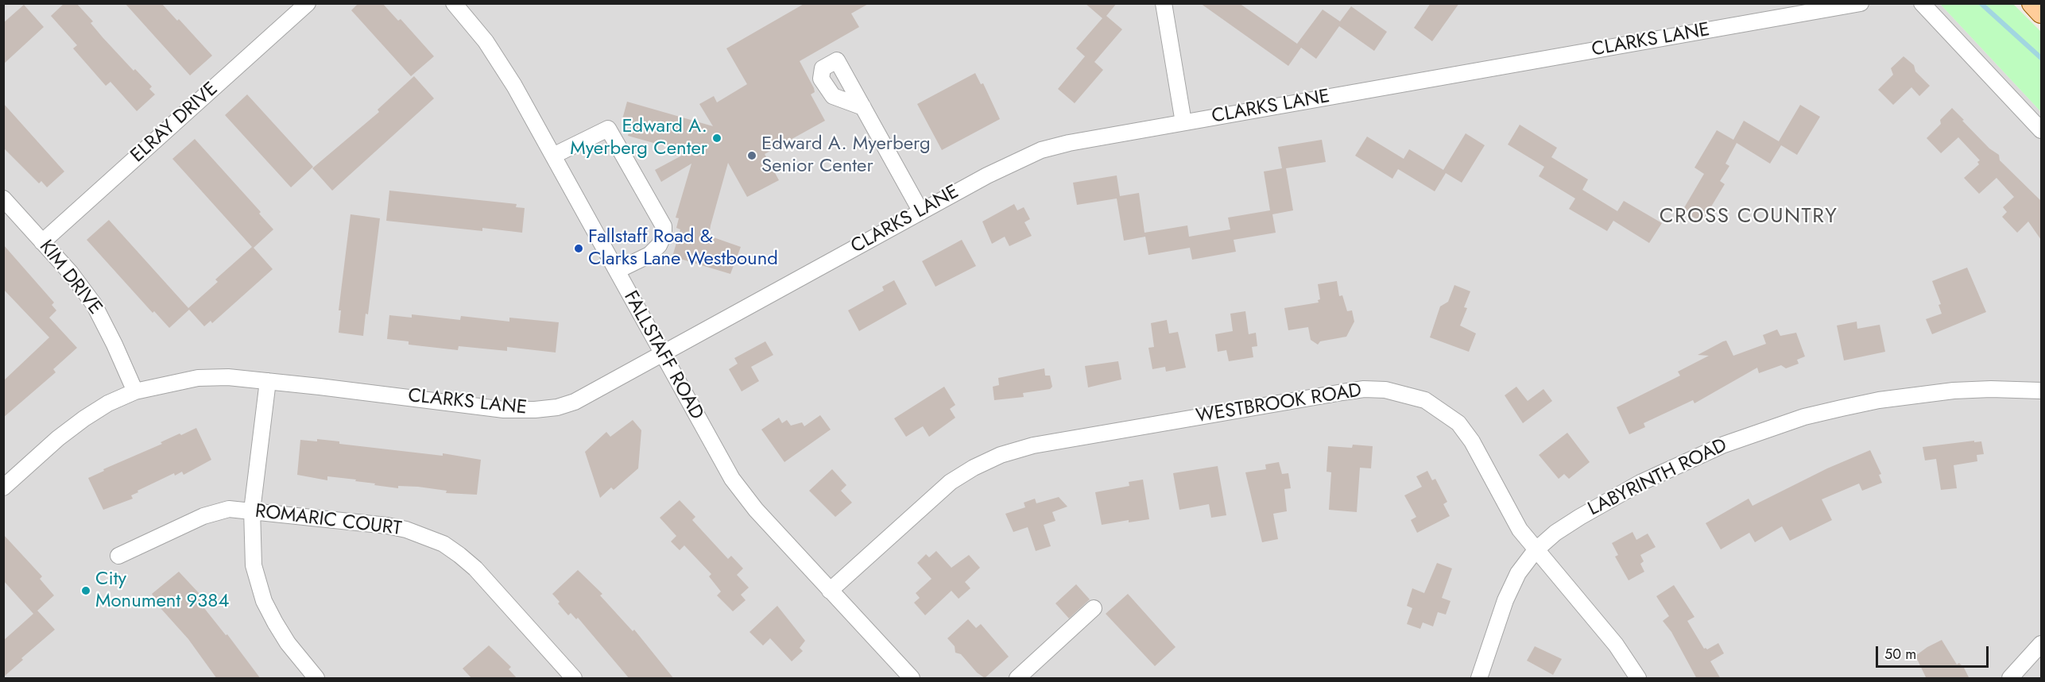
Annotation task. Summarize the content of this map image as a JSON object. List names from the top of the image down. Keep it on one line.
{"streets":{"street":["CLARKS LANE","ELRAY DRIVE","KIM DRIVE","FALLSTAFF ROAD","WESTBROOK ROAD","LABYRINTH ROAD","ROMARIC COURT"]},"crossings":[["CLARKS LANE","KIM DRIVE"],["CLARKS LANE","FALLSTAFF ROAD"],["ELRAY DRIVE","KIM DRIVE"],["FALLSTAFF ROAD","WESTBROOK ROAD"],["WESTBROOK ROAD","LABYRINTH ROAD"]],"districts":["CROSS COUNTRY"],"places":["Edward A. Myerberg Center","Edward A. Myerberg Senior Center","Fallstaff Road & Clarks Lane Westbound","City Monument 9384"],"scale_bar":"50 m"}
